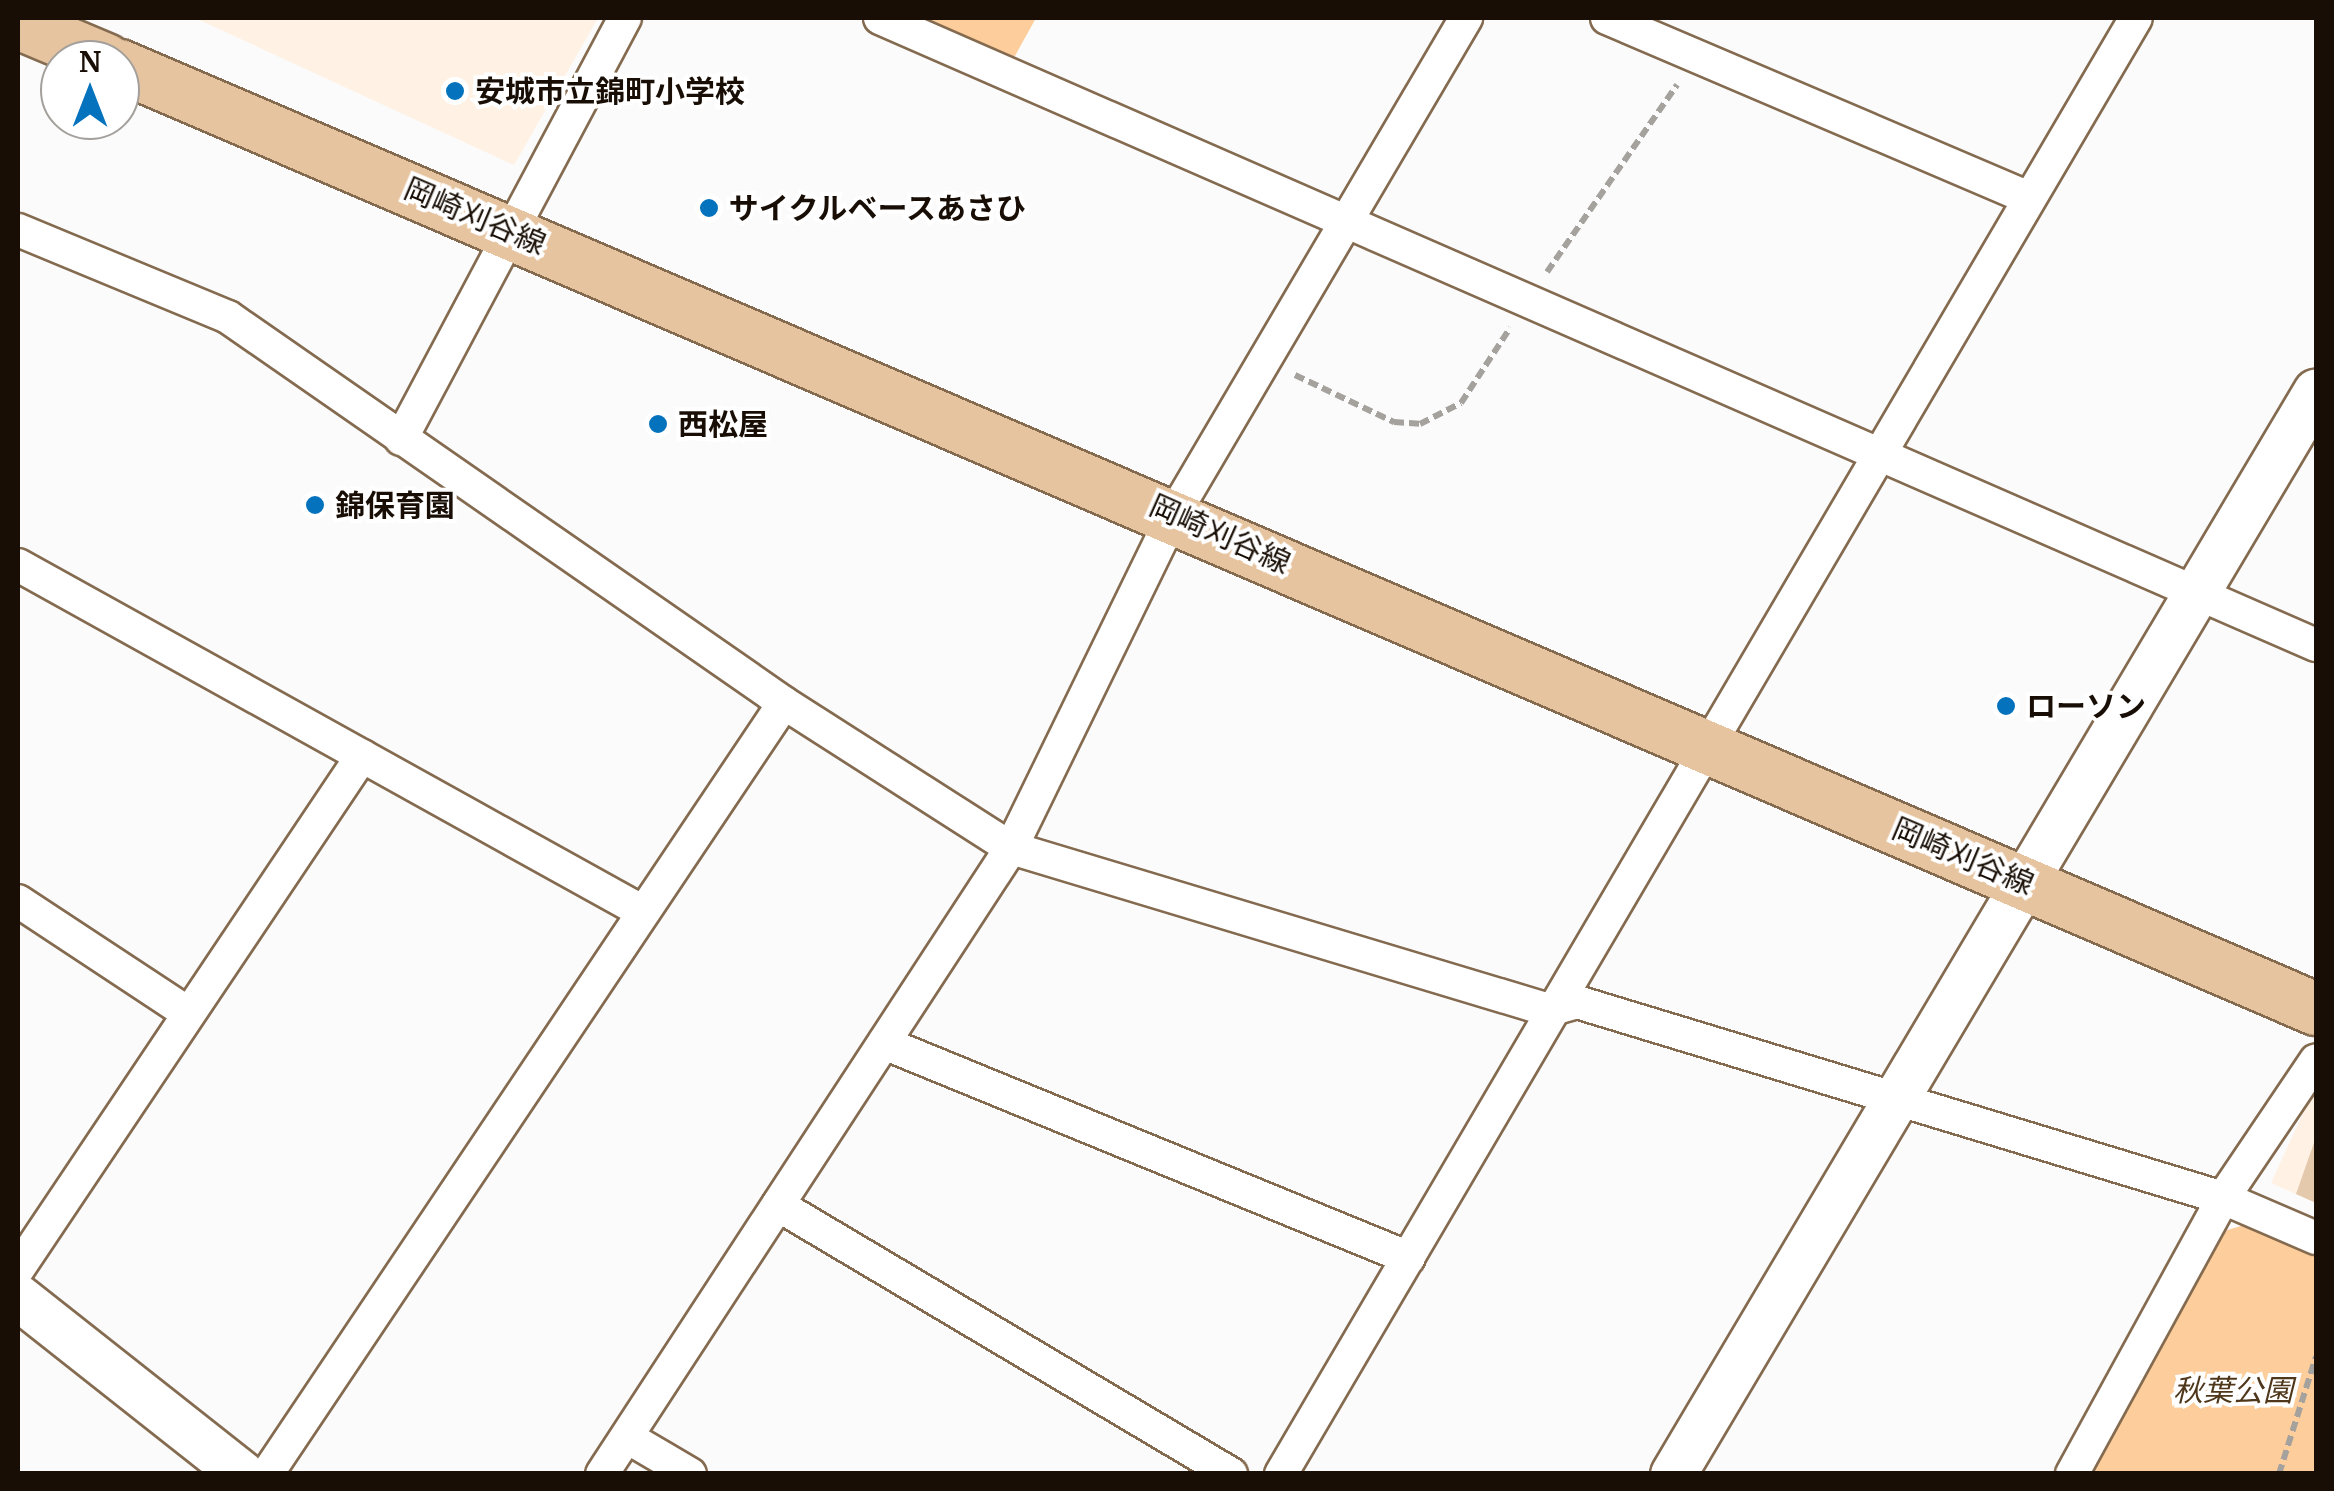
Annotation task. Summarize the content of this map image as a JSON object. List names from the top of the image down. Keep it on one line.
{"streets":{"main road":["岡崎刈谷線"]},"parks":["秋葉公園"],"places":["安城市立錦町小学校","サイクルベースあさひ","西松屋","錦保育園","ローソン"],"north":"top"}
